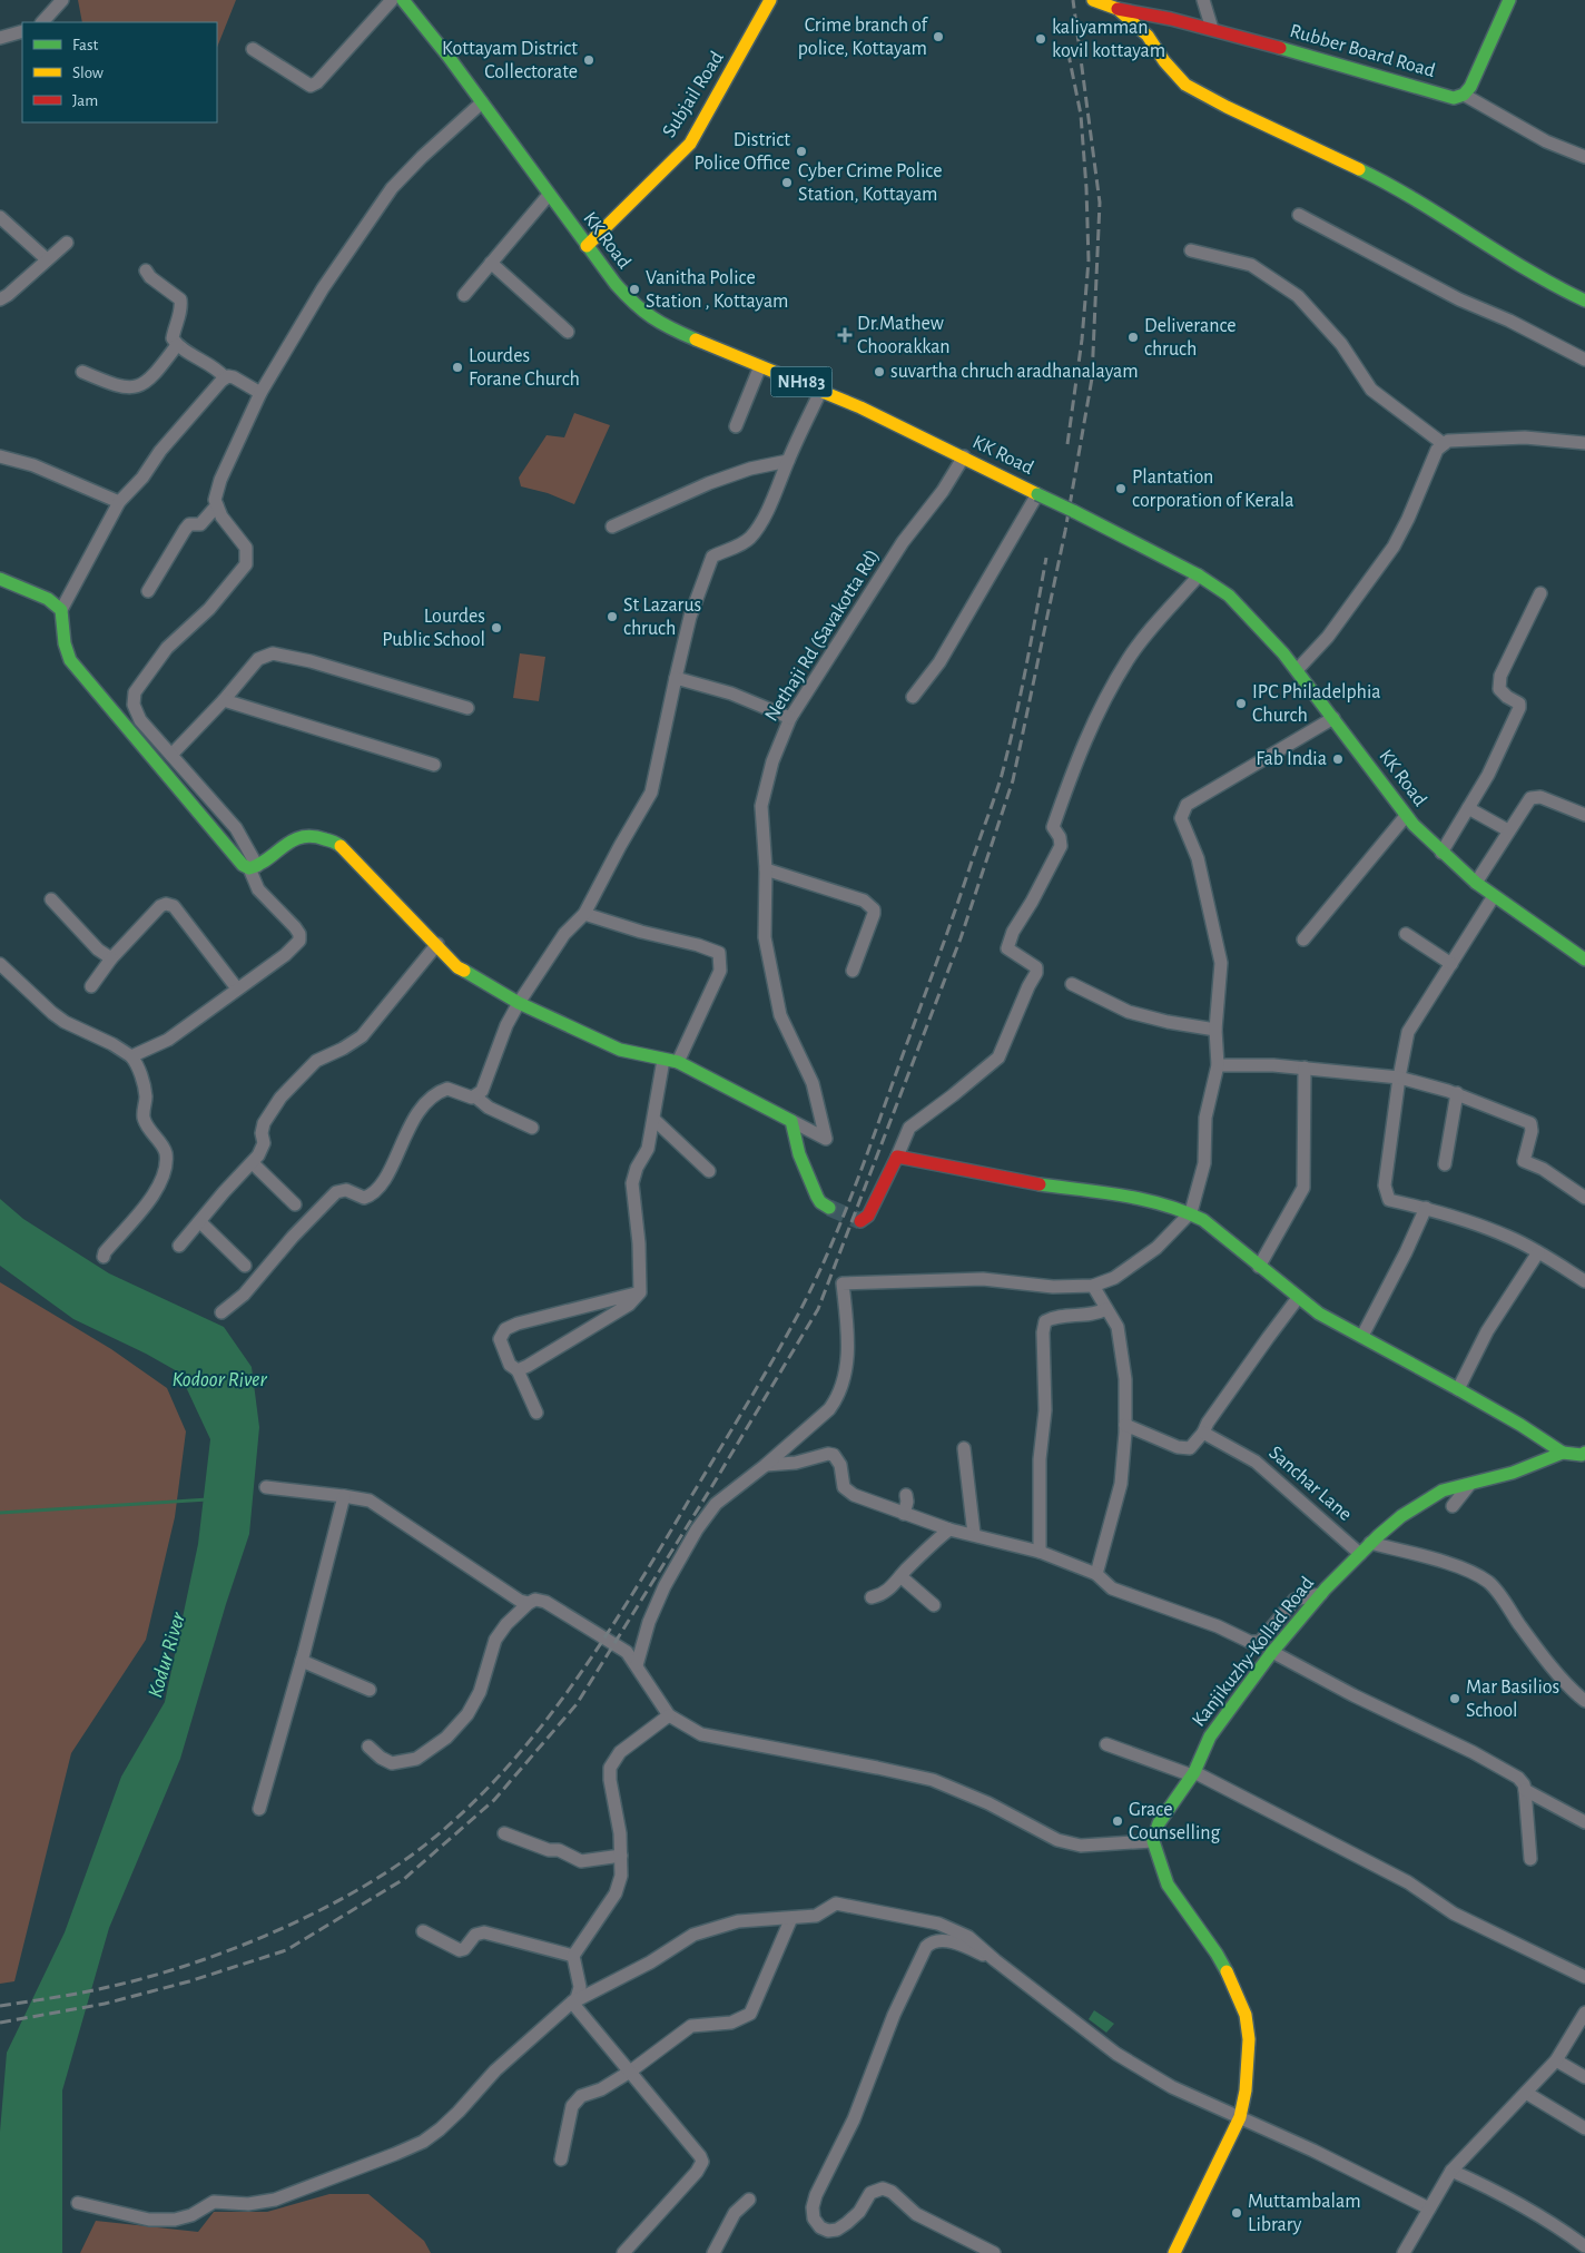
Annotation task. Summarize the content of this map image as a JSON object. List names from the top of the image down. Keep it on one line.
{"streets":{"main road":["Rubber Board Road","Subjail Road","KK Road","NH183","Kanjikuzhy-Kollad Road"],"street":["Nethaji Rd (Savakotta Rd)","Sanchar Lane"]},"crossings":[["Subjail Road","KK Road"],["KK Road","Nethaji Rd (Savakotta Rd)"],["Sanchar Lane","Kanjikuzhy-Kollad Road"]],"water":["Kodoor River","Kodur River"],"places":{"other":["Crime branch of police, Kottayam","kaliyamman kovil kottayam","Kottayam District Collectorate","District Police Office","Cyber Crime Police Station, Kottayam","Vanitha Police Station , Kottayam","Deliverance chruch","Lourdes Forane Church","suvartha chruch aradhanalayam","Plantation corporation of Kerala","St Lazarus chruch","Lourdes Public School","IPC Philadelphia Church","Fab India","Mar Basilios School","Grace Counselling","Muttambalam Library"],"health":["Dr.Mathew Choorakkan"]},"legend":["Fast","Slow","Jam"]}
